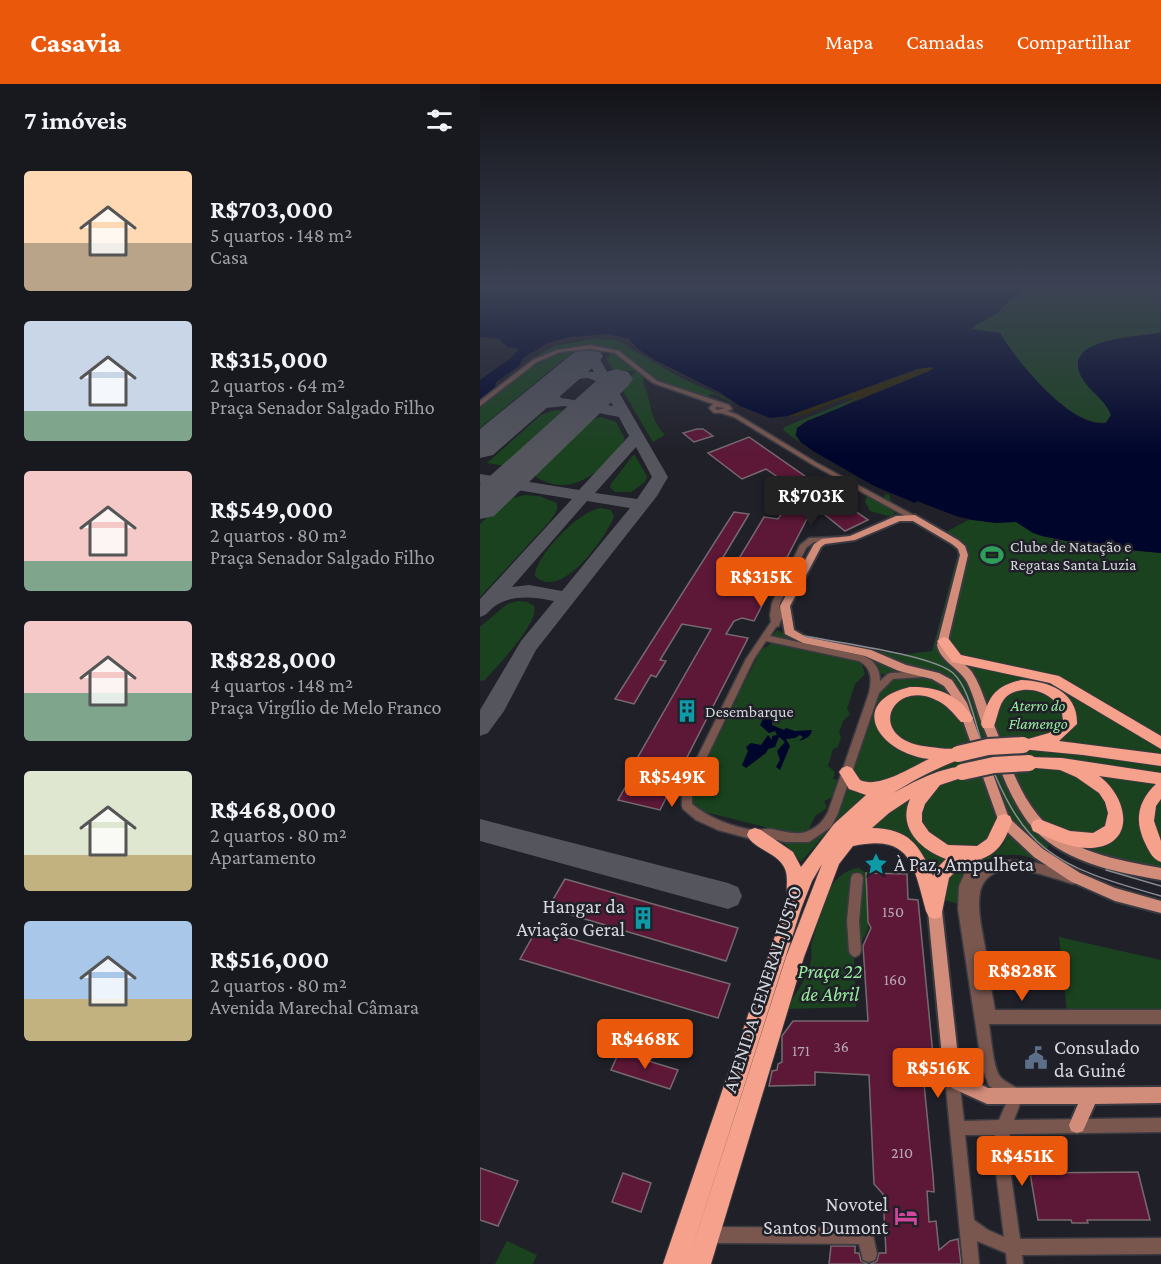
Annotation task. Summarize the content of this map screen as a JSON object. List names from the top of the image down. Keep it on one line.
{"streets":{"highway":["AVENIDA GENERAL JUSTO"]},"parks":["Aterro do Flamengo","Praça 22 de Abril"],"places":{"sports":["Clube de Natação e Regatas Santa Luzia"],"building":["Desembarque","Hangar da Aviação Geral"],"place":["À Paz, Ampulheta"],"public building":["Consulado da Guiné"],"hotel":["Novotel Santos Dumont"]},"house_numbers":["150","160","36","171","210"],"page":{"header":"Casavia","nav":["Mapa","Camadas","Compartilhar"],"heading":"7 imóveis","list":[{"name":"R$703,000","note":"5 quartos · 148 m² · Casa"},{"name":"R$315,000","note":"2 quartos · 64 m² · Praça Senador Salgado Filho"},{"name":"R$549,000","note":"2 quartos · 80 m² · Praça Senador Salgado Filho"},{"name":"R$828,000","note":"4 quartos · 148 m² · Praça Virgílio de Melo Franco"},{"name":"R$468,000","note":"2 quartos · 80 m² · Apartamento"},{"name":"R$516,000","note":"2 quartos · 80 m² · Avenida Marechal Câmara"}],"price":["R$703K","R$315K","R$549K","R$828K","R$468K","R$516K","R$451K"]}}
